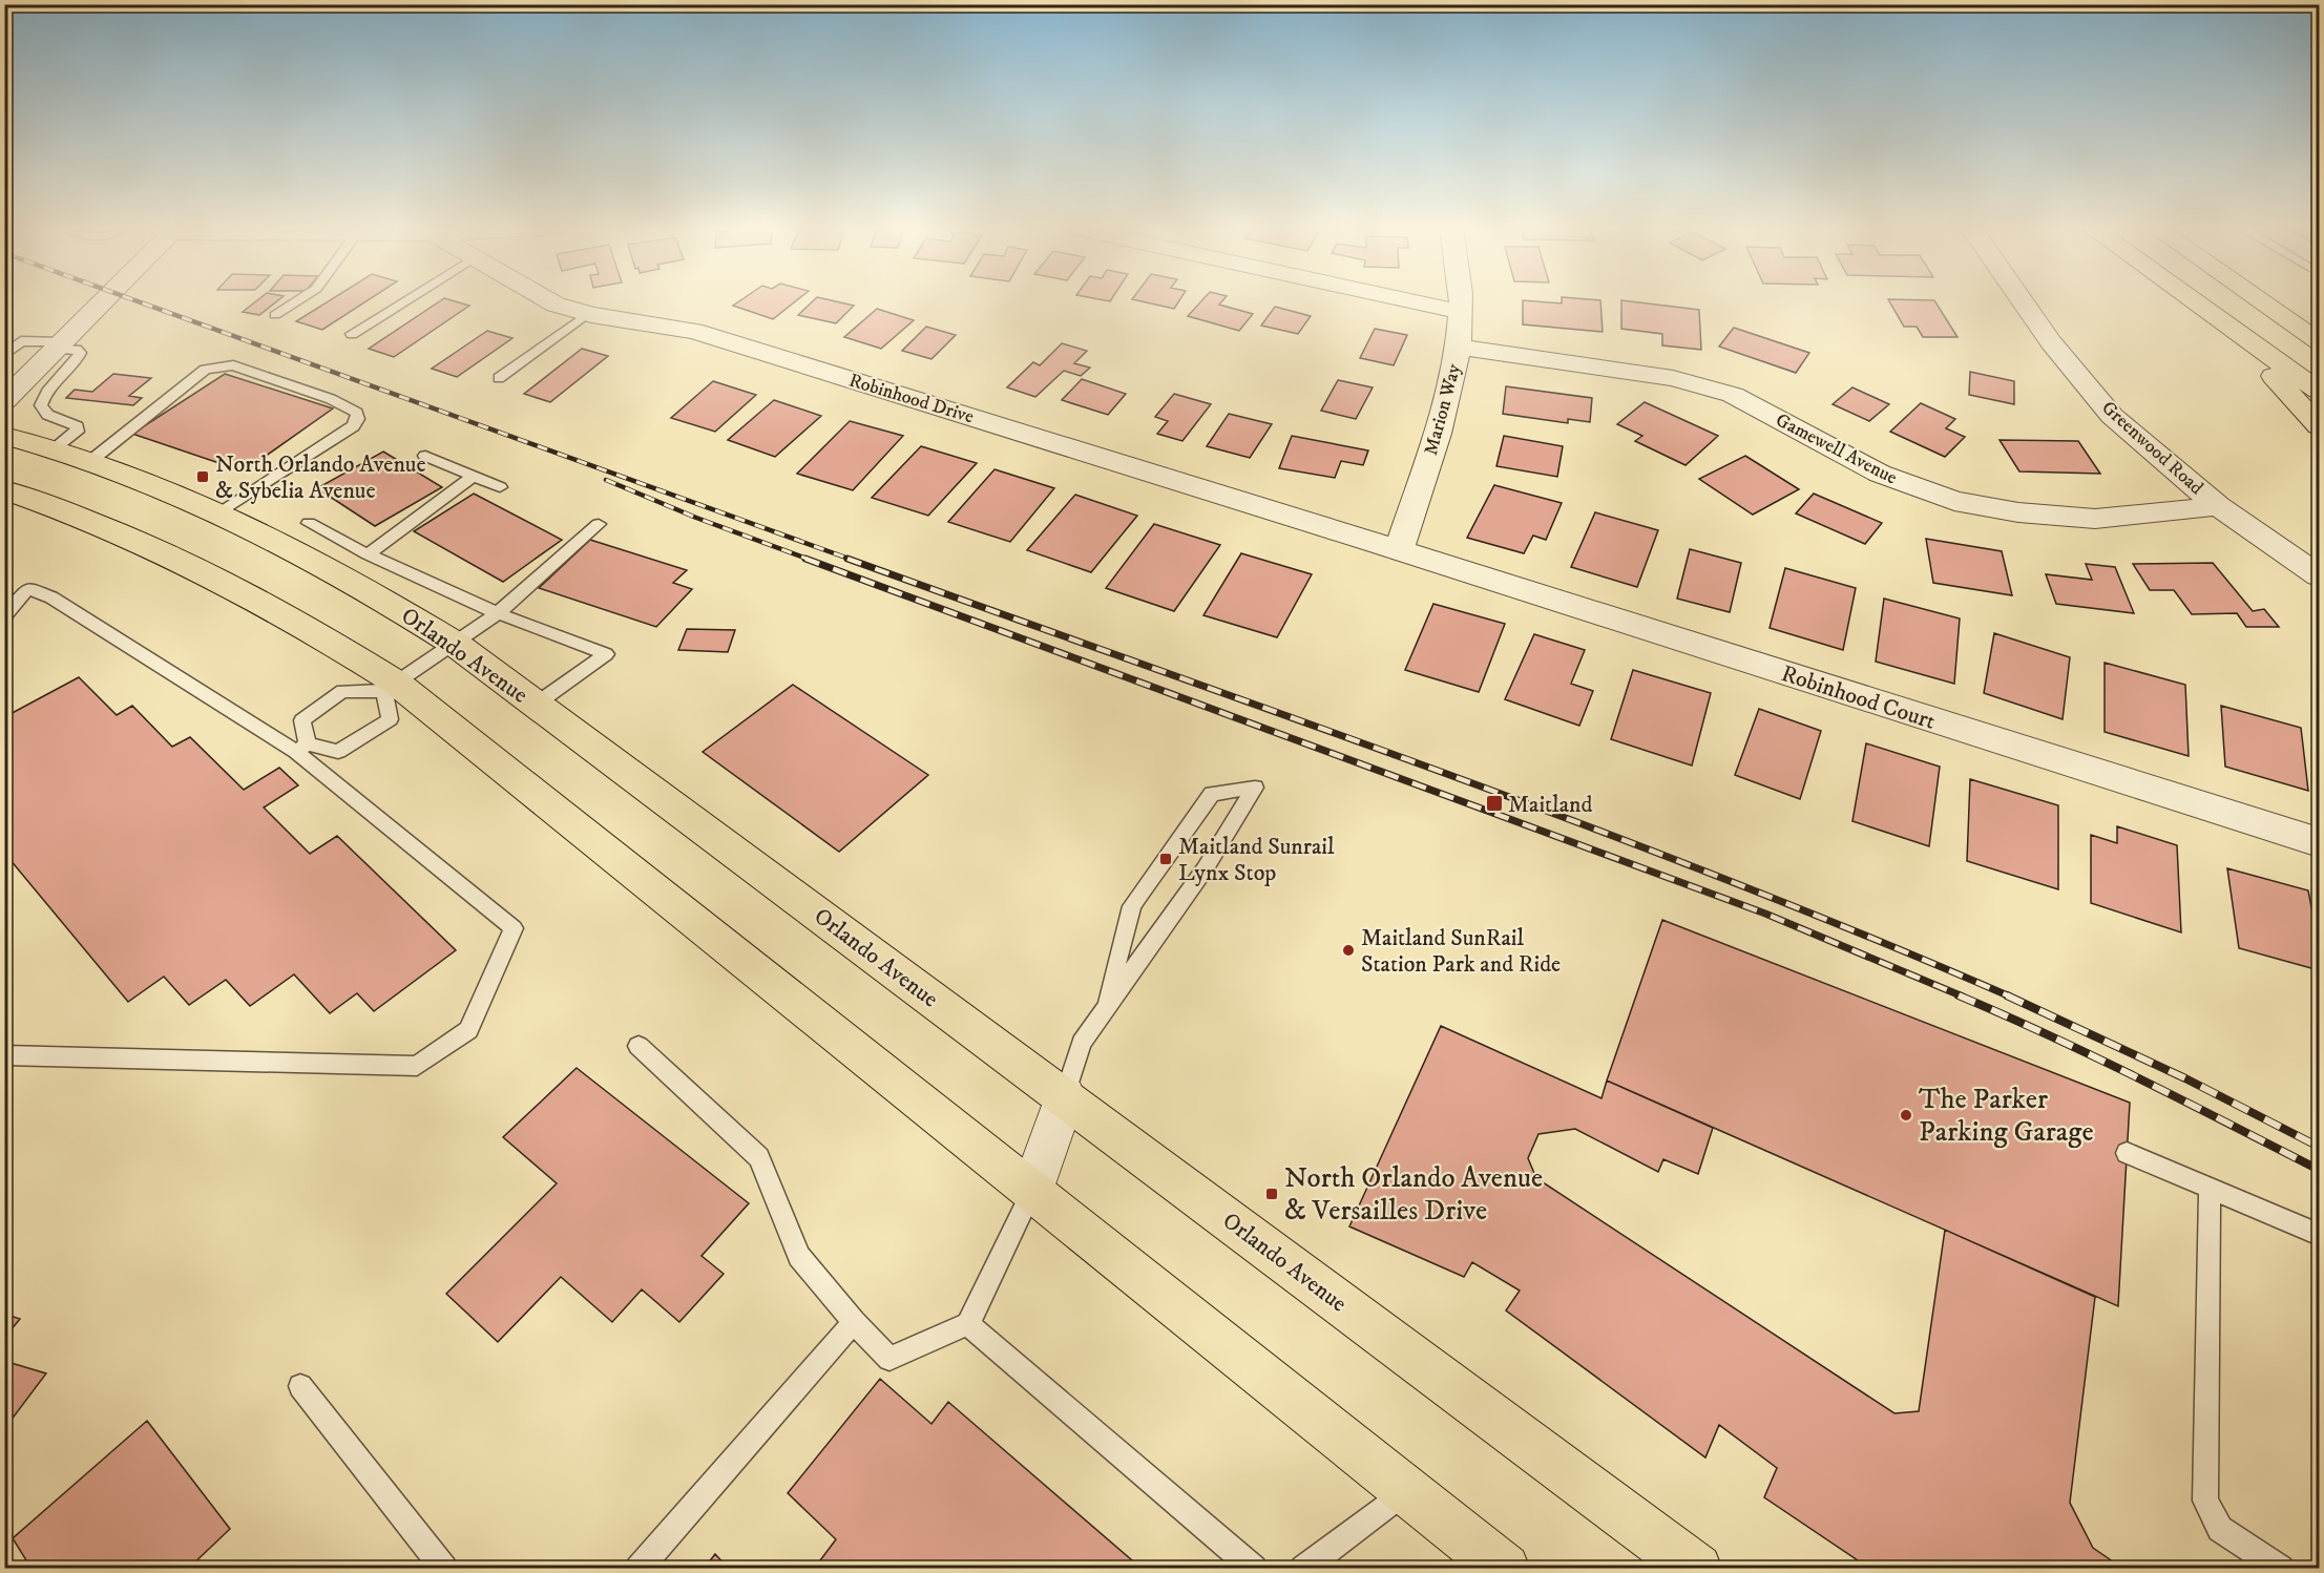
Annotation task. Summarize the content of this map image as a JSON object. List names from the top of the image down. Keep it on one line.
{"streets":{"main road":["Orlando Avenue"],"street":["Robinhood Drive","Marion Way","Greenwood Road","Gamewell Avenue","Robinhood Court"]},"crossings":[["Robinhood Drive","Marion Way"],["Robinhood Drive","Robinhood Court"],["Marion Way","Gamewell Avenue"],["Marion Way","Robinhood Court"],["Greenwood Road","Gamewell Avenue"]],"places":{"transit":["North Orlando Avenue & Sybelia Avenue","Maitland","Maitland Sunrail Lynx Stop","North Orlando Avenue & Versailles Drive"],"other":["Maitland SunRail Station Park and Ride","The Parker Parking Garage"]}}
